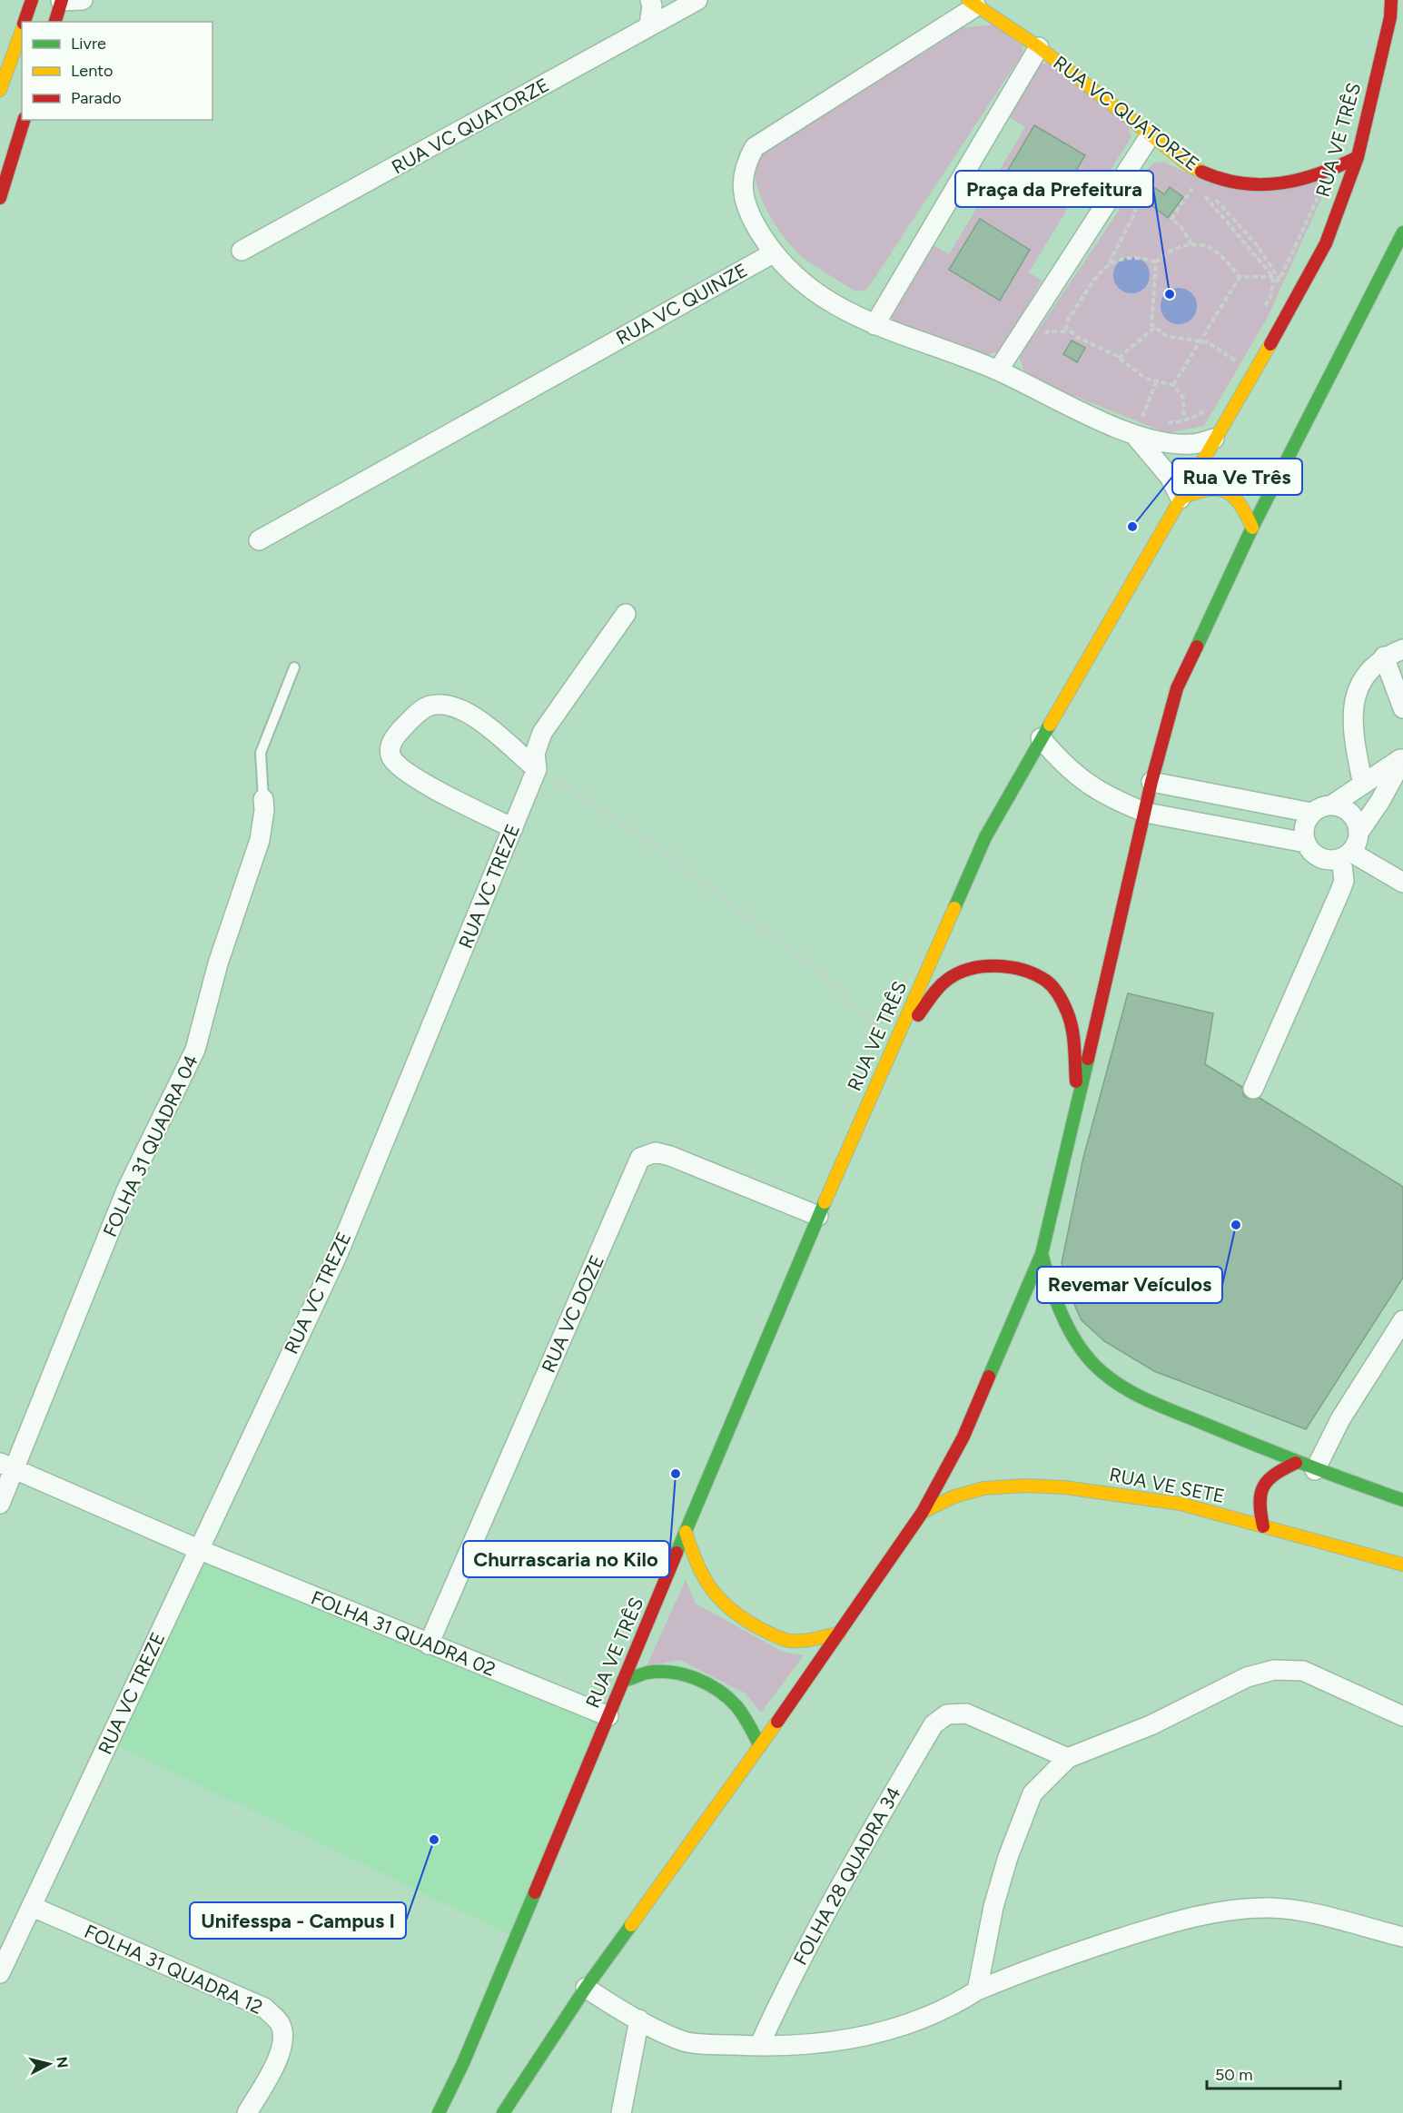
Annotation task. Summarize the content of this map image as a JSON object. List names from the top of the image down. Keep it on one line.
{"streets":{"main road":["RUA VC QUATORZE","RUA VE TRÊS","RUA VE SETE"],"street":["RUA VC QUINZE","RUA VC TREZE","FOLHA 31 QUADRA 04","RUA VC DOZE","FOLHA 31 QUADRA 02","FOLHA 28 QUADRA 34","FOLHA 31 QUADRA 12"]},"crossings":[["RUA VC QUATORZE","RUA VE TRÊS"],["RUA VE TRÊS","RUA VC DOZE"],["RUA VE TRÊS","FOLHA 31 QUADRA 02"],["RUA VC TREZE","FOLHA 31 QUADRA 02"],["RUA VC TREZE","FOLHA 31 QUADRA 12"],["FOLHA 31 QUADRA 04","FOLHA 31 QUADRA 02"],["RUA VC DOZE","FOLHA 31 QUADRA 02"]],"places":["Praça da Prefeitura","Rua Ve Três","Revemar Veículos","Churrascaria no Kilo","Unifesspa - Campus I"],"legend":["Livre","Lento","Parado"],"scale_bar":"50 m","north":"right"}
